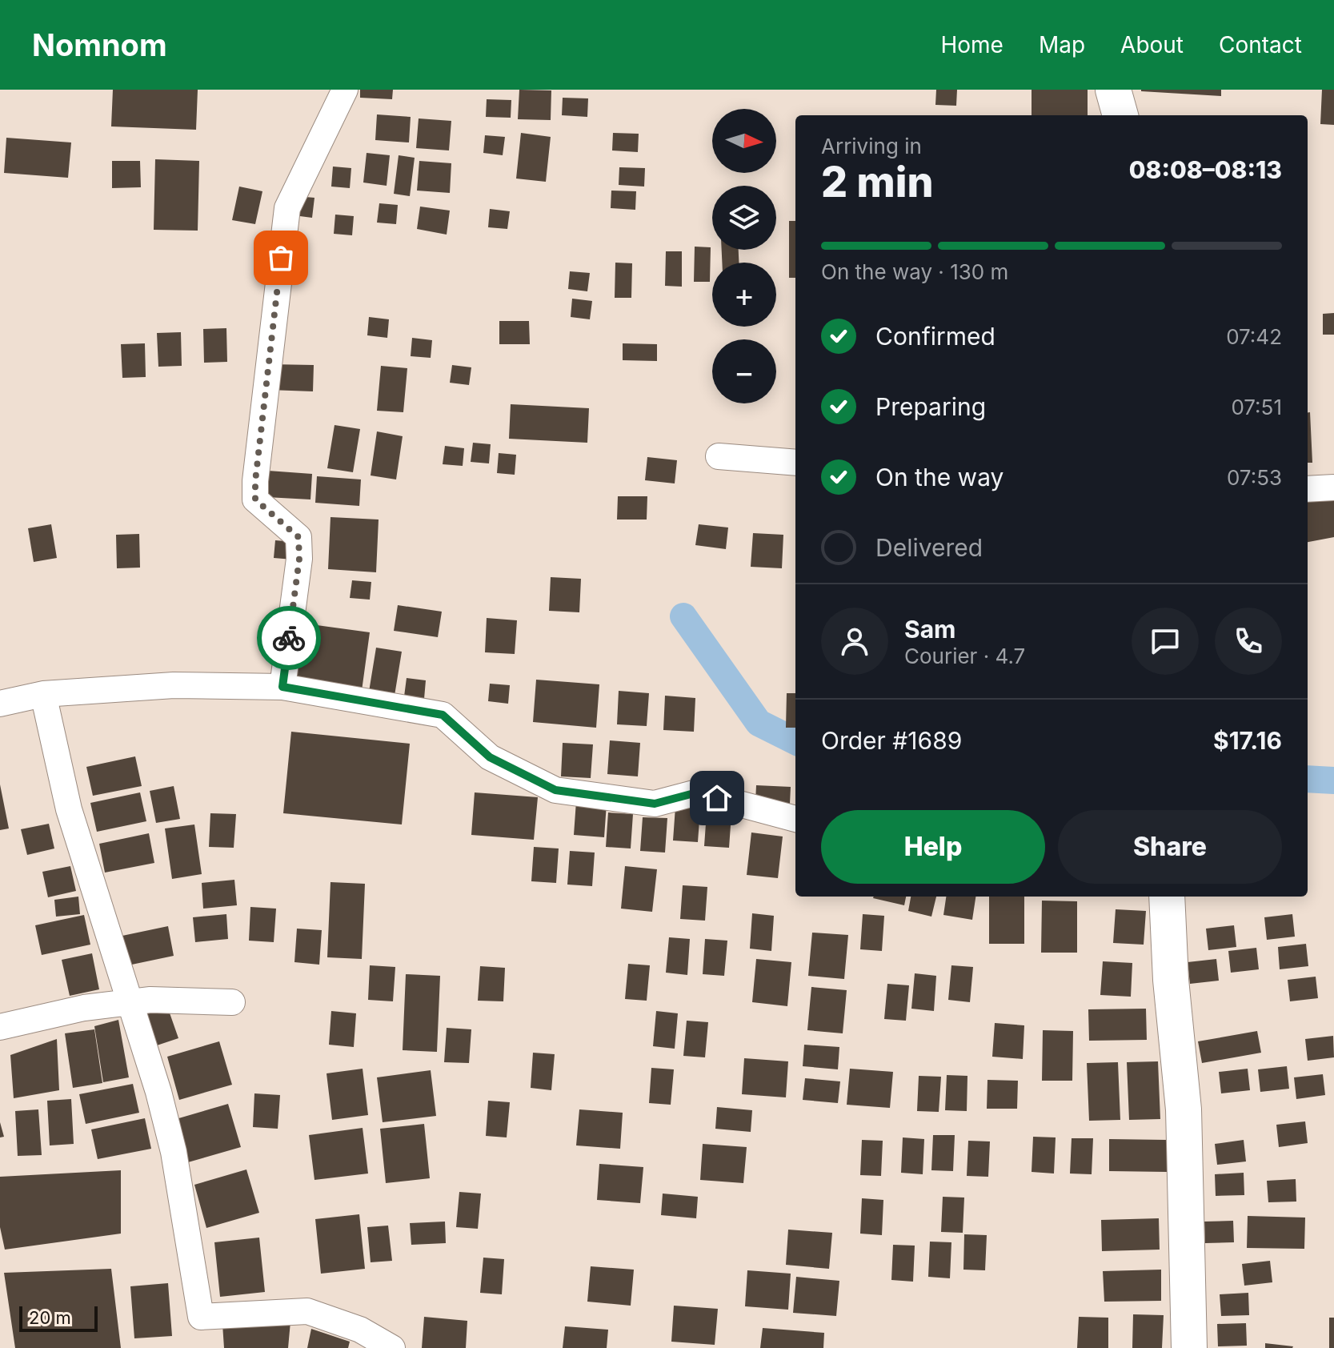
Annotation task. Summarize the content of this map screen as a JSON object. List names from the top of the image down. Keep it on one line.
{"scale_bar":"20 m","north":"right","page":{"header":"Nomnom","nav":["Home","Map","About","Contact"],"map_buttons":["+","−"],"heading":["2 min","Arriving in","08:08–08:13"],"panel":["Sam","Courier · 4.7","Order #1689","$17.16"],"bar":"On the way · 130 m","list":[["Confirmed","07:42"],["Preparing","07:51"],["On the way","07:53"],"Delivered"],"buttons":["Help","Share"],"scale":"20 m"}}
